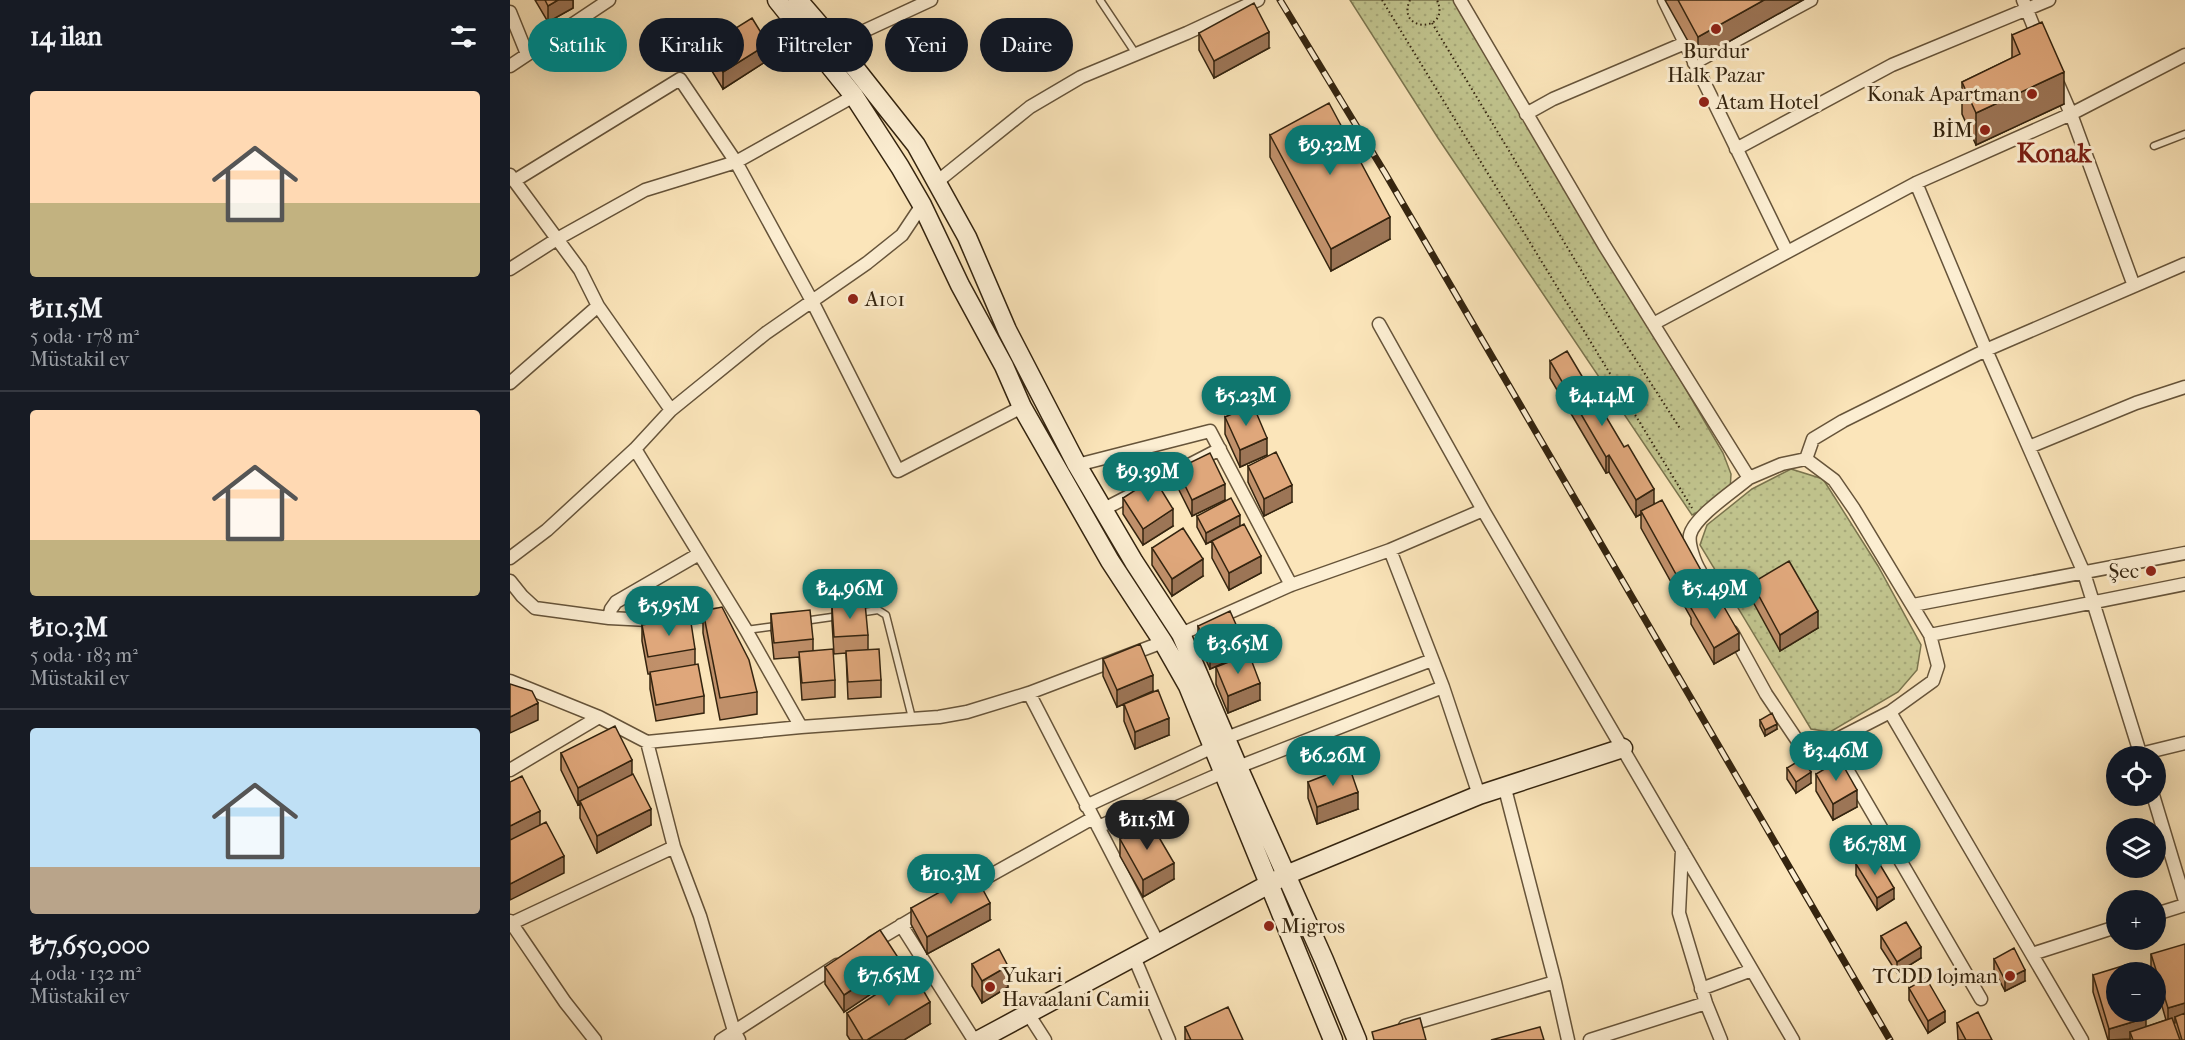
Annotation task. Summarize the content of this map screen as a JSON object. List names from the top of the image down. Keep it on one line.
{"districts":["Konak"],"places":["Burdur Halk Pazar","Konak Apartman","Atam Hotel","BİM","A101","Şec","Migros","TCDD lojman","Yukari Havaalani Camii"],"page":{"heading":"14 ilan","chip":["Satılık","Kiralık","Filtreler","Yeni","Daire"],"list":[{"name":"₺11.5M","note":"5 oda · 178 m² · Müstakil ev"},{"name":"₺10.3M","note":"5 oda · 183 m² · Müstakil ev"},{"name":"₺7,650,000","note":"4 oda · 132 m² · Müstakil ev"}],"price":["₺9.32M","₺5.23M","₺4.14M","₺9.39M","₺4.96M","₺5.49M","₺5.95M","₺3.65M","₺3.46M","₺6.26M","₺11.5M","₺6.78M","₺10.3M","₺7.65M"],"map_buttons":["+","−"]}}
